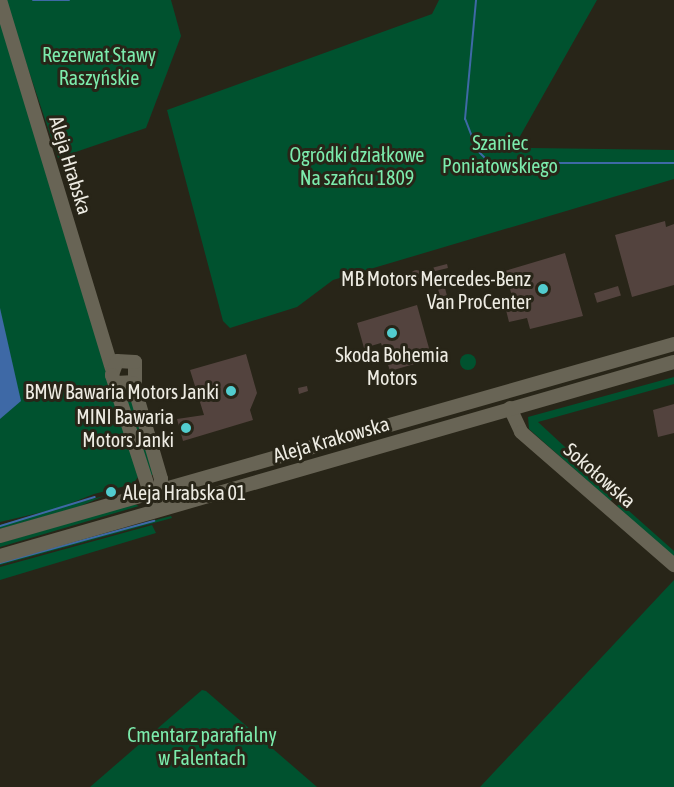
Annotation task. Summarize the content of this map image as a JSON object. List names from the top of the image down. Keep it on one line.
{"streets":{"main road":["Aleja Hrabska","Aleja Krakowska","Sokołowska"]},"crossings":[["Aleja Krakowska","Sokołowska"]],"parks":["Rezerwat Stawy Raszyńskie","Szaniec Poniatowskiego","Ogródki działkowe Na szańcu 1809","Cmentarz parafialny w Falentach"],"places":["MB Motors Mercedes-Benz Van ProCenter","Skoda Bohemia Motors","BMW Bawaria Motors Janki","MINI Bawaria Motors Janki","Aleja Hrabska 01"]}
